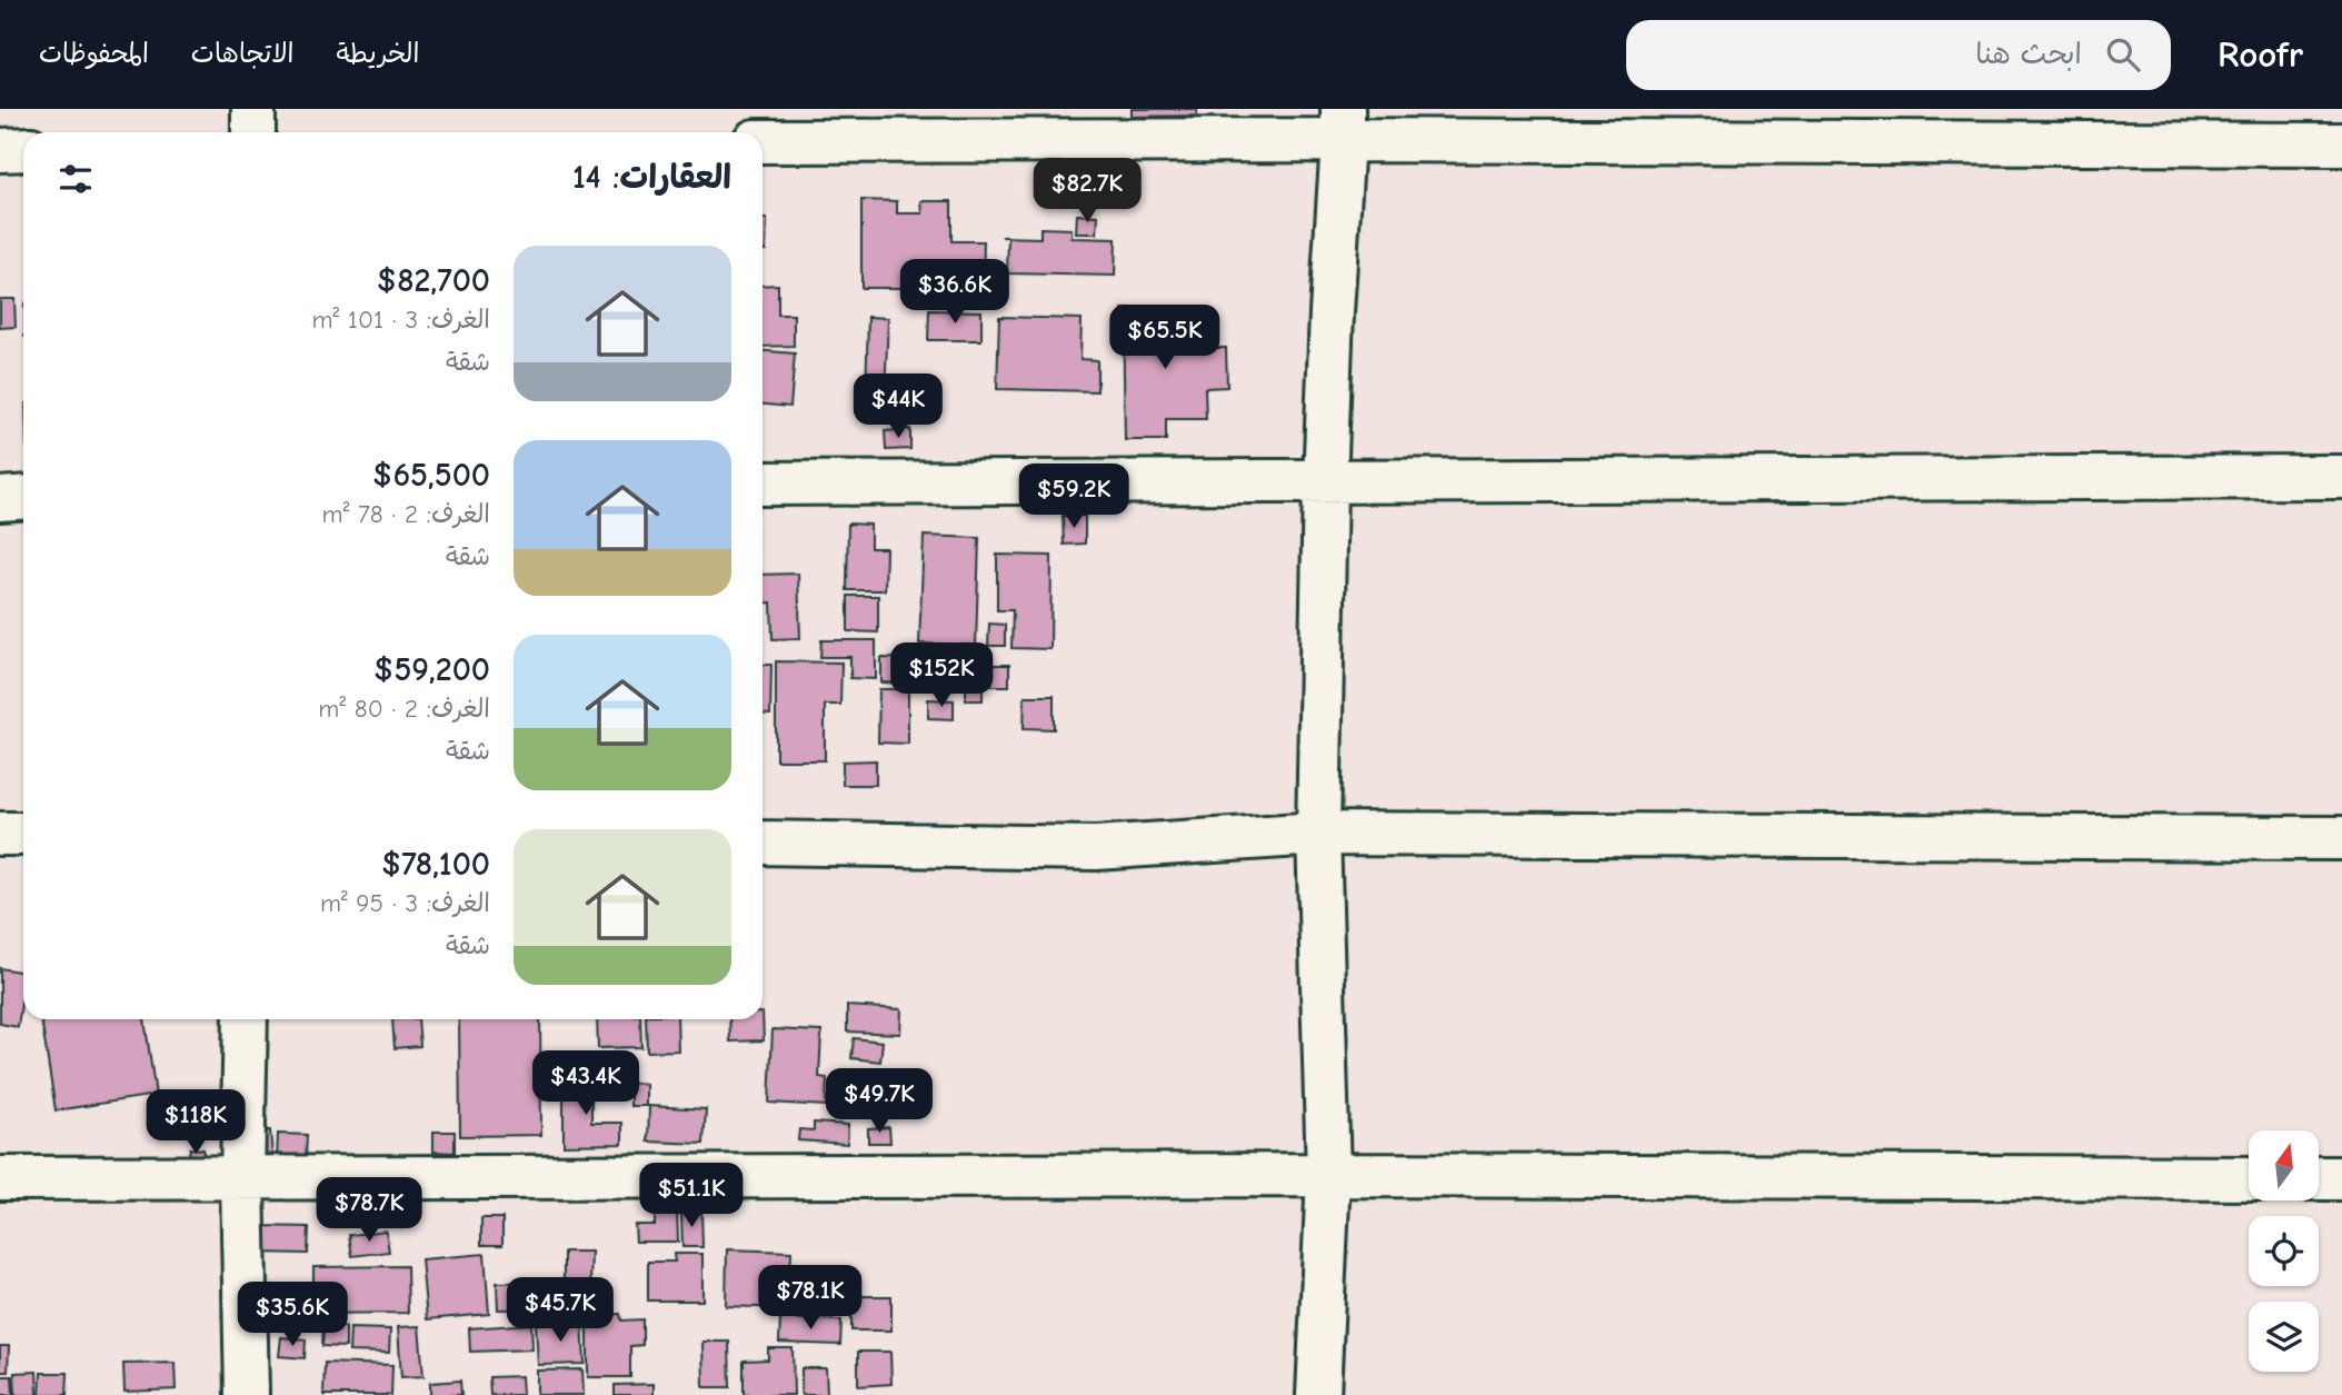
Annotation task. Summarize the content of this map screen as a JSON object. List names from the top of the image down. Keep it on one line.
{"north":"top","page":{"header":"Roofr","search":"ابحث هنا","nav":["الخريطة","الاتجاهات","المحفوظات"],"heading":"العقارات: 14","price":["$82.7K","$36.6K","$65.5K","$44K","$59.2K","$152K","$43.4K","$49.7K","$118K","$51.1K","$78.7K","$78.1K","$45.7K","$35.6K"],"list":[{"name":"$82,700","note":"الغرف: 3 · 101 m² · شقة"},{"name":"$65,500","note":"الغرف: 2 · 78 m² · شقة"},{"name":"$59,200","note":"الغرف: 2 · 80 m² · شقة"},{"name":"$78,100","note":"الغرف: 3 · 95 m² · شقة"}]}}
